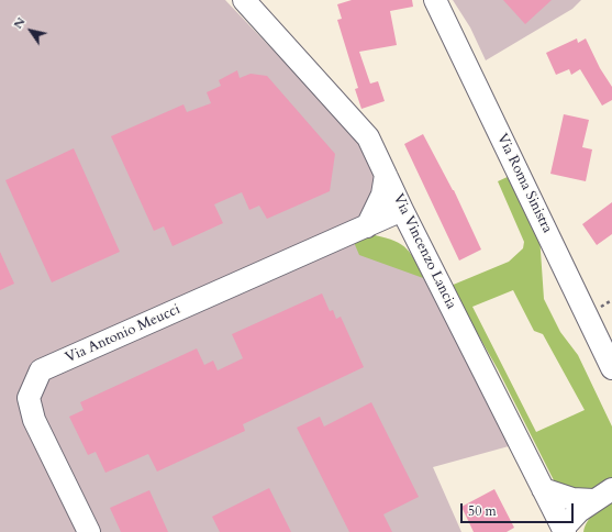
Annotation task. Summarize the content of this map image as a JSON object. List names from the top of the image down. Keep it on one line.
{"streets":{"street":["Via Roma Sinistra","Via Vincenzo Lancia","Via Antonio Meucci"]},"crossings":[["Via Vincenzo Lancia","Via Antonio Meucci"]],"scale_bar":"50 m","north":"top left"}
